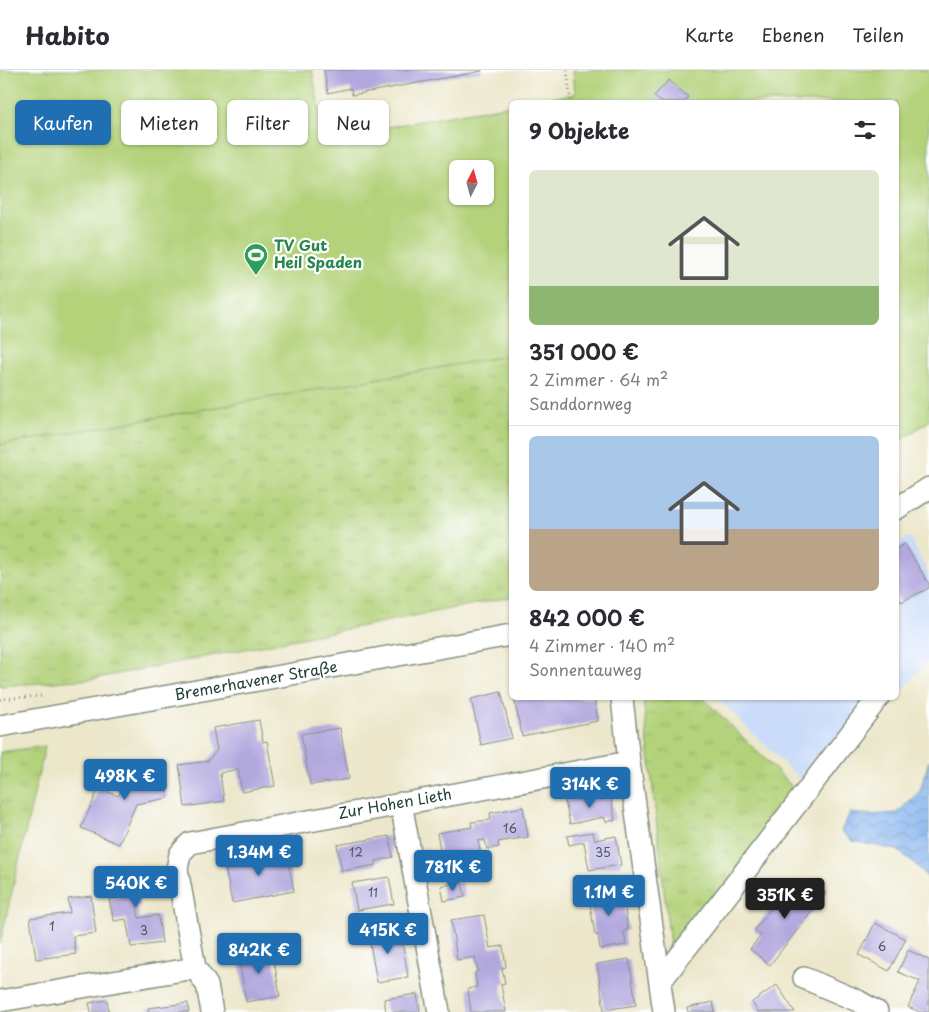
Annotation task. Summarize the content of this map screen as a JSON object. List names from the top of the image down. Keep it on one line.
{"streets":{"street":["Bremerhavener Straße","Zur Hohen Lieth"]},"places":{"sports":["TV Gut Heil Spaden"]},"house_numbers":["16","12","35","11","1","3","6"],"north":"top","page":{"header":"Habito","nav":["Karte","Ebenen","Teilen"],"chip":["Kaufen","Mieten","Filter","Neu"],"heading":"9 Objekte","list":[{"name":"351 000 €","note":"2 Zimmer · 64 m² · Sanddornweg"},{"name":"842 000 €","note":"4 Zimmer · 140 m² · Sonnentauweg"}],"price":["498K €","314K €","1.34M €","781K €","540K €","1.1M €","351K €","415K €","842K €"]}}
